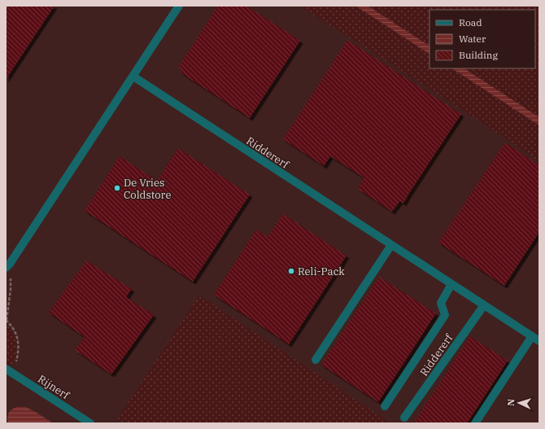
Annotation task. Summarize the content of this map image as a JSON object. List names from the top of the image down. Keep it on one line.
{"streets":{"street":["Riddererf","Rijnerf"]},"places":["De Vries Coldstore","Reli-Pack"],"legend":["Road","Water","Building"],"north":"left"}
